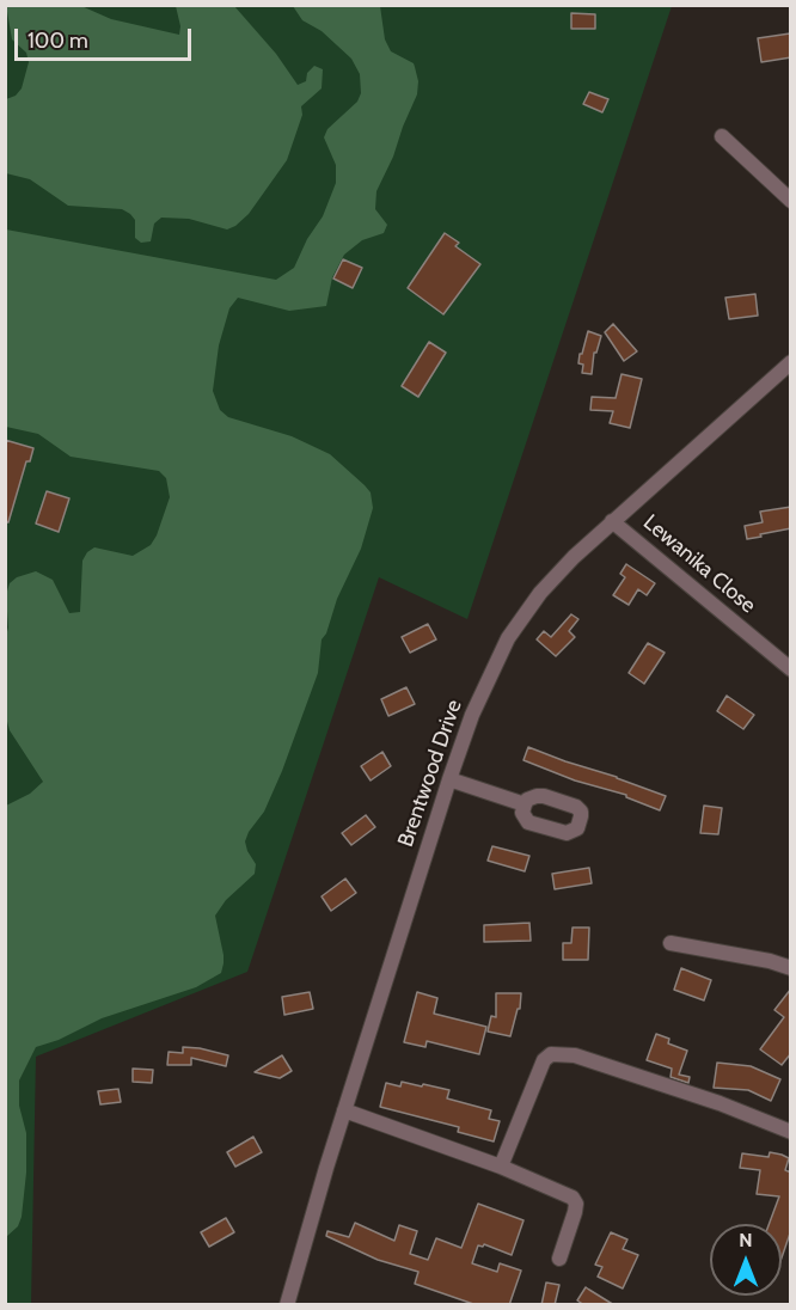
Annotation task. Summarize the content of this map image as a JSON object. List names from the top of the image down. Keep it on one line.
{"streets":{"street":["Lewanika Close","Brentwood Drive"]},"crossings":[["Lewanika Close","Brentwood Drive"]],"scale_bar":"100 m","north":"top"}
